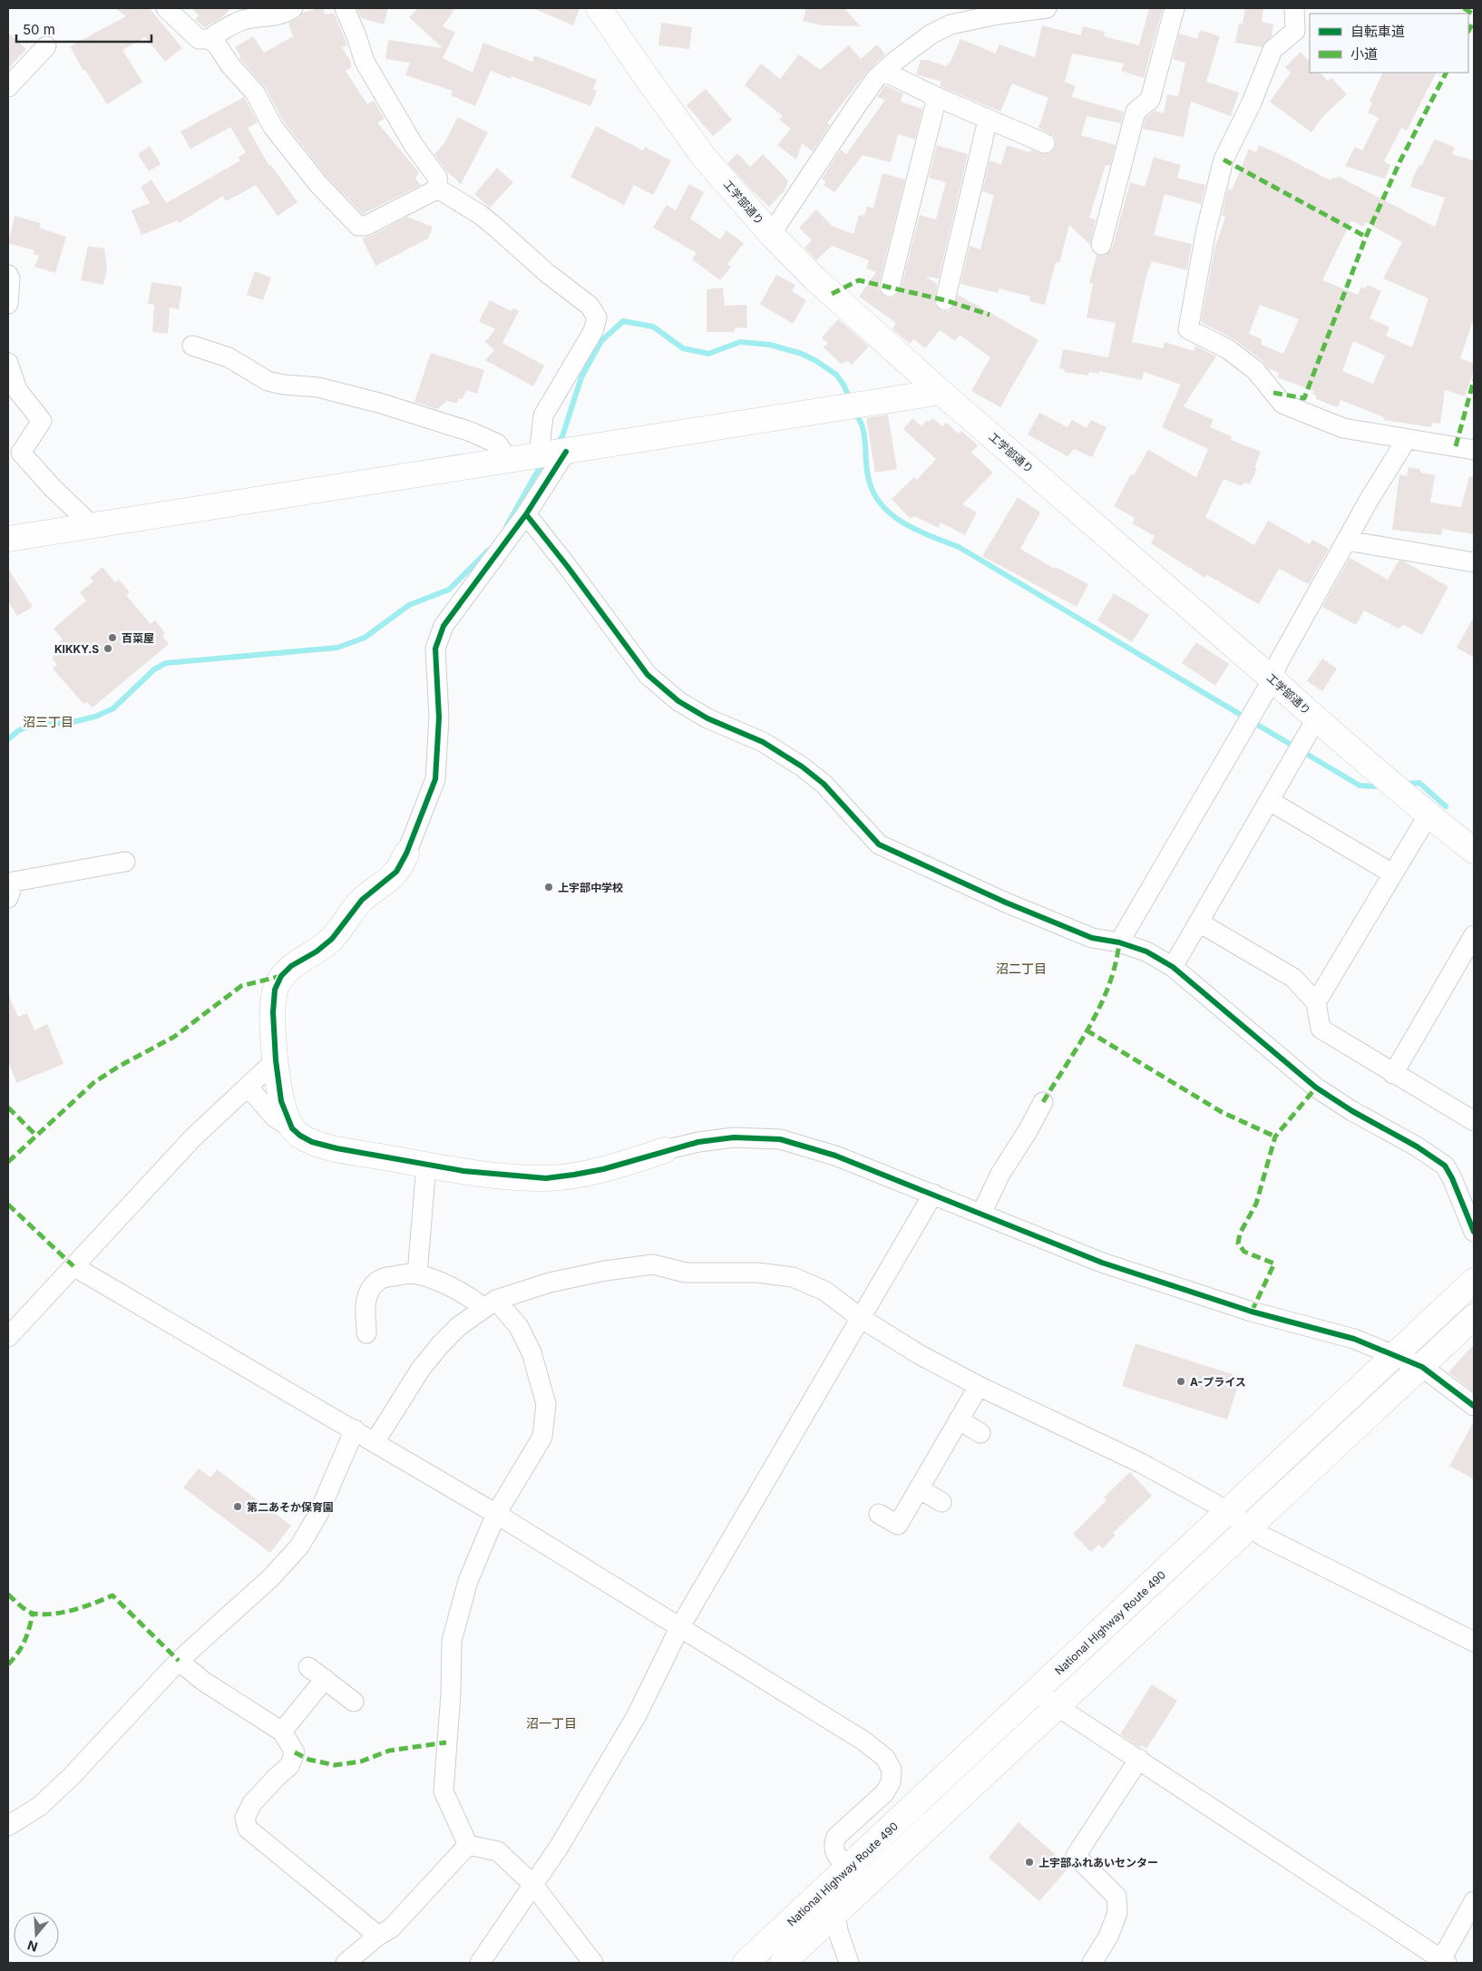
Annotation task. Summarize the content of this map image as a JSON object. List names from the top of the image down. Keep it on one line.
{"streets":{"main road":["工学部通り","National Highway Route 490"]},"districts":["沼三丁目","沼二丁目","沼一丁目"],"places":["百菜屋","KIKKY.S","上宇部中学校","A-プライス","第二あそか保育園","上宇部ふれあいセンター"],"legend":["自転車道","小道"],"scale_bar":"50 m","north":"bottom"}
